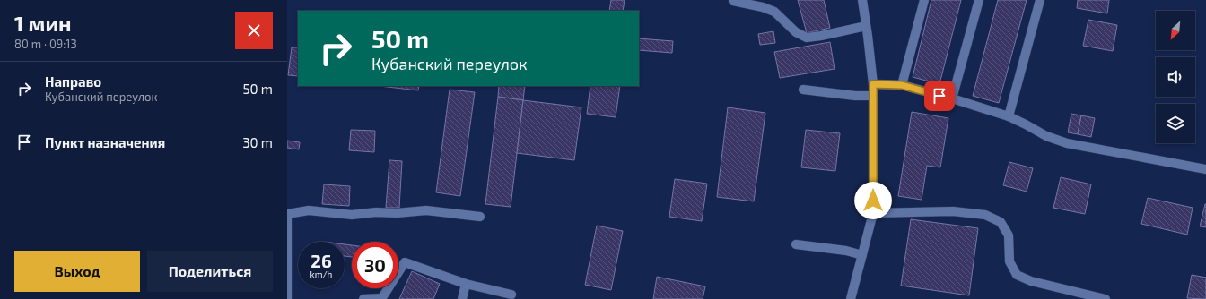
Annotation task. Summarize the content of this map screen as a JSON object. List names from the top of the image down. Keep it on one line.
{"north":"bottom left","page":{"heading":["1 мин","80 m · 09:13"],"turn":["50 m","Кубанский переулок"],"list":[{"name":"Направо","note":"Кубанский переулок","value":"50 m"},{"name":"Пункт назначения","value":"30 m"}],"speed":"26 km/h","limit":"30","buttons":["Выход","Поделиться"]}}
